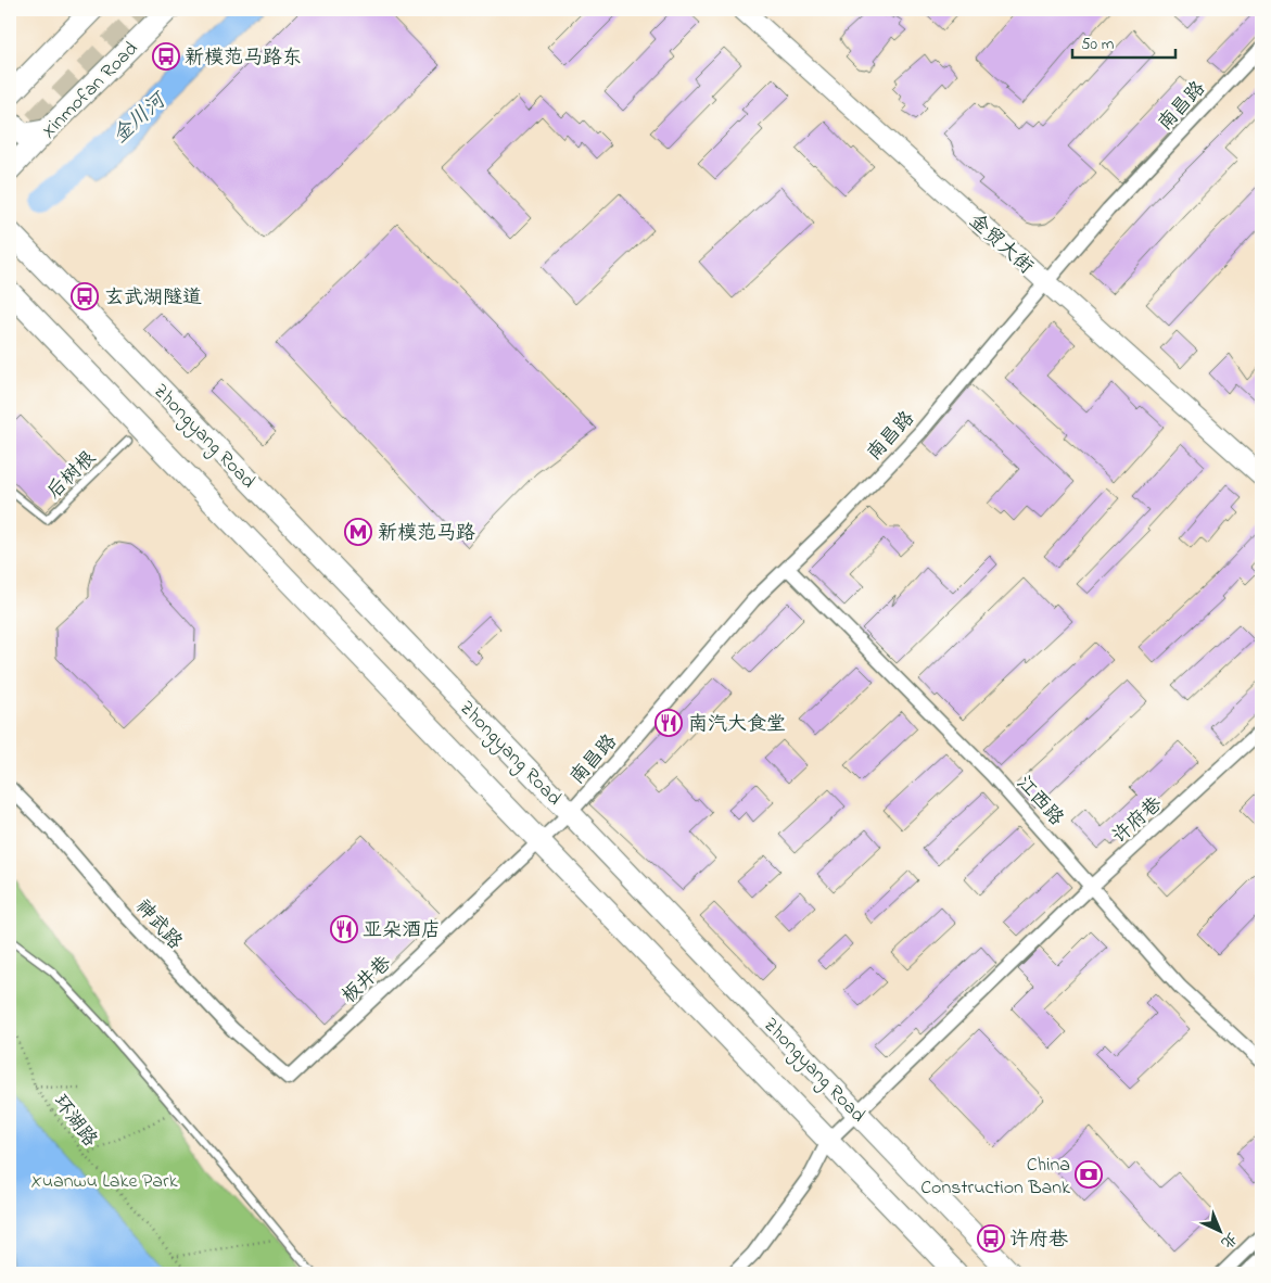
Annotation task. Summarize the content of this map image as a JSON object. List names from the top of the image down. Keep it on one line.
{"streets":{"main road":["Xinmofan Road","Zhongyang Road"],"street":["南昌路","金贸大街","江西路","许府巷","神武路","板井巷"],"lane":["后树根"],"path":["环湖路"]},"crossings":[["南昌路","金贸大街"],["南昌路","Zhongyang Road"],["南昌路","江西路"],["南昌路","板井巷"],["Zhongyang Road","许府巷"],["江西路","许府巷"],["神武路","板井巷"]],"water":["金川河"],"parks":["Xuanwu Lake Park"],"places":{"bus stop":["新模范马路东","玄武湖隧道","许府巷"],"metro station":["新模范马路"],"restaurant":["南汽大食堂","亚朵酒店"],"bank":["China Construction Bank"]},"scale_bar":"50 m","north":"bottom right"}
